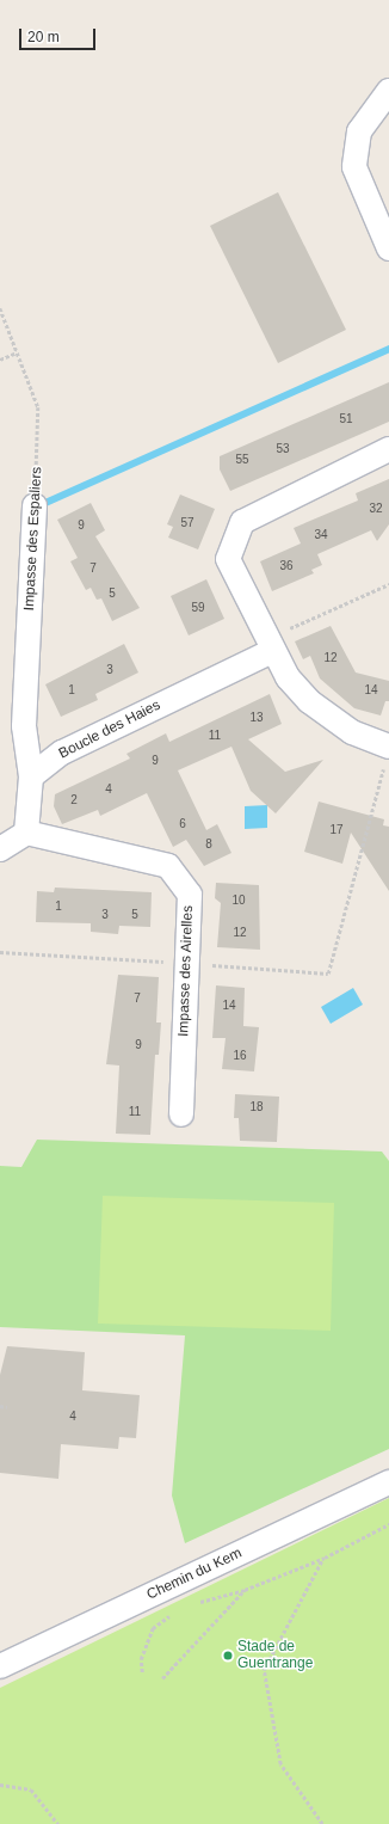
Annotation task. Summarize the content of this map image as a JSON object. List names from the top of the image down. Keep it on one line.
{"streets":{"street":["Impasse des Espaliers","Boucle des Haies","Impasse des Airelles","Chemin du Kem"]},"crossings":[["Impasse des Espaliers","Boucle des Haies"]],"places":["Stade de Guentrange"],"house_numbers":["51","53","55","32","57","9","34","36","7","5","59","12","3","1","14","13","11","9","4","2","6","17","8","10","1","3","5","12","7","14","9","16","18","11","4"],"scale_bar":"20 m"}
